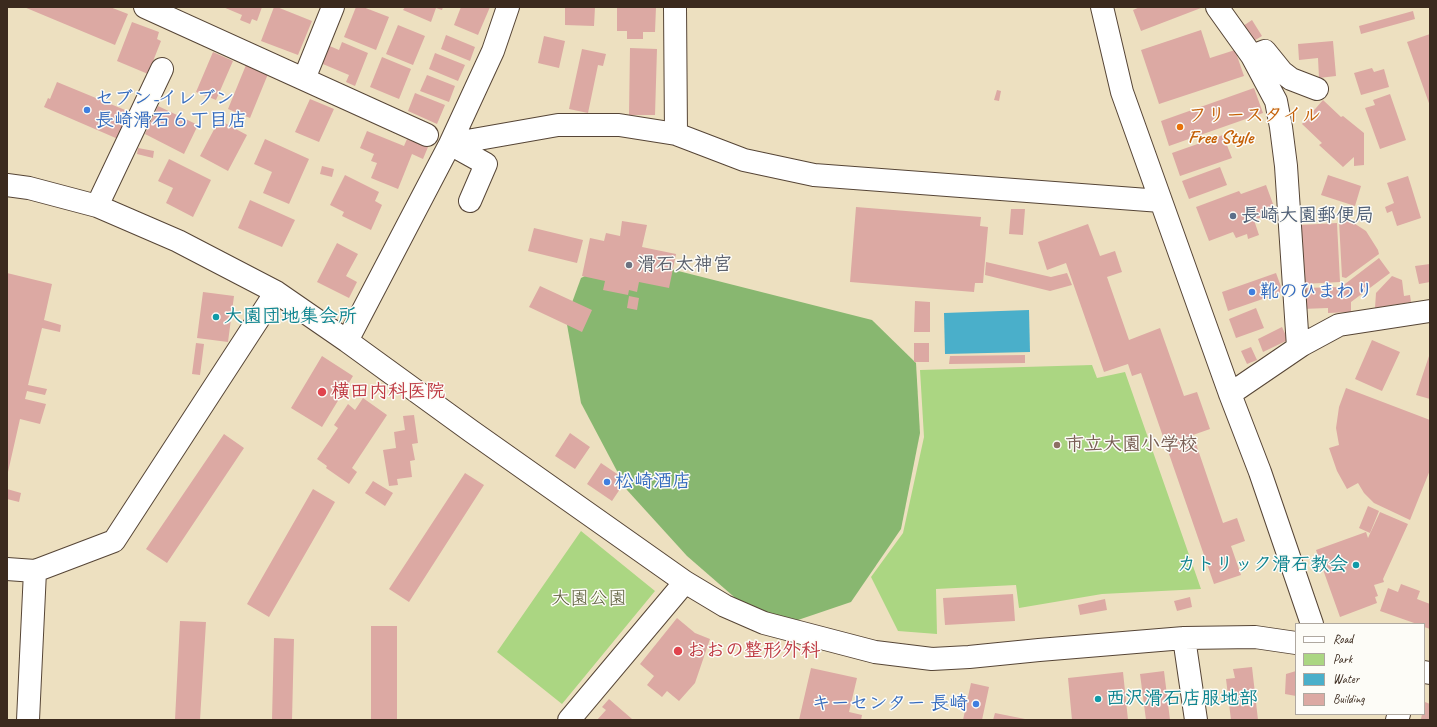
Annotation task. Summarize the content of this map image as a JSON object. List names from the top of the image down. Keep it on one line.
{"parks":["大園公園"],"places":["セブン-イレブン 長崎滑石６丁目店","フリースタイル Free Style","長崎大園郵便局","滑石太神宮","靴のひまわり","大園団地集会所","横田内科医院","市立大園小学校","松崎酒店","カトリック滑石教会","おおの整形外科","西沢滑石店服地部","キーセンター 長崎"],"legend":["Road","Park","Water","Building"]}
